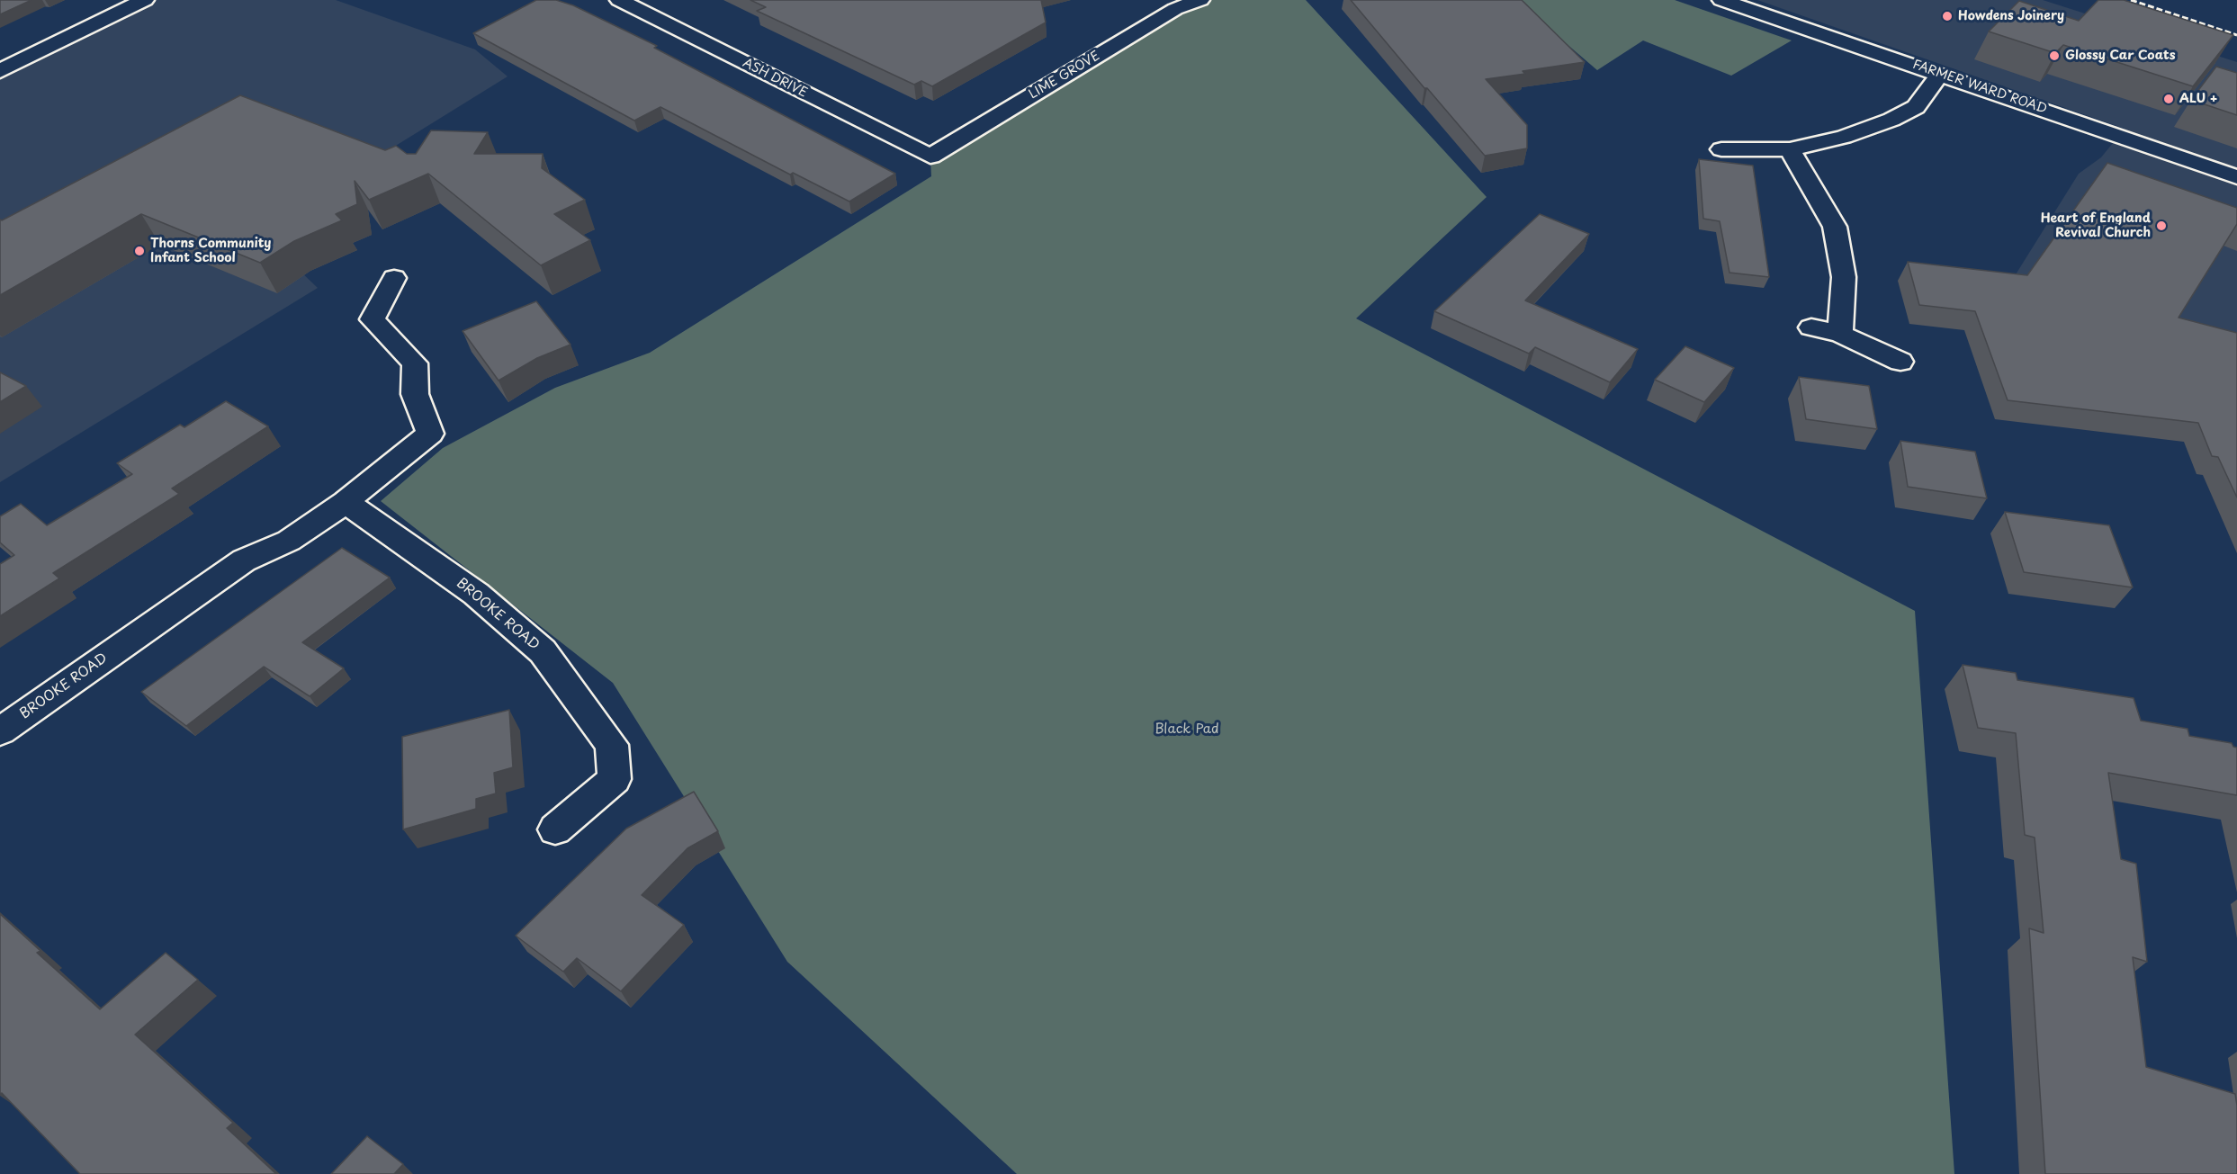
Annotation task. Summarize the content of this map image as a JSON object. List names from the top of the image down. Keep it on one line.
{"streets":{"street":["LIME GROVE","ASH DRIVE","FARMER WARD ROAD","BROOKE ROAD"]},"crossings":[["LIME GROVE","ASH DRIVE"]],"parks":["Black Pad"],"places":["Howdens Joinery","Glossy Car Coats","ALU +","Heart of England Revival Church","Thorns Community Infant School"]}
